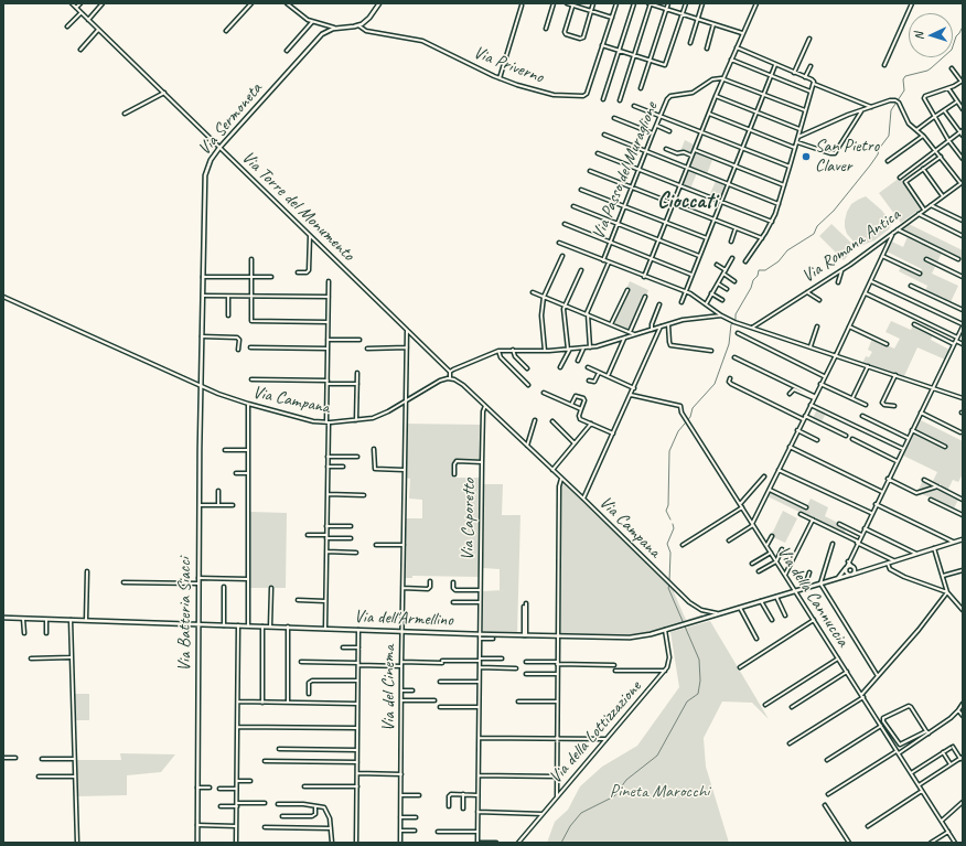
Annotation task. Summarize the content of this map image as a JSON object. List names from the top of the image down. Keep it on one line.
{"streets":{"street":["Via Priverno","Via Sermoneta","Via Passo del Muraglione","Via Torre del Monumento","Via Romana Antica","Via Campana","Via Caporetto","Via della Cannuccia","Via Batteria Siacci","Via dell'Armellino","Via del Cinema","Via della Lottizzazione"]},"crossings":[["Via Priverno","Via Sermoneta"],["Via Sermoneta","Via Torre del Monumento"],["Via Sermoneta","Via Campana"],["Via Sermoneta","Via Batteria Siacci"],["Via Torre del Monumento","Via del Cinema"],["Via Campana","Via Caporetto"],["Via Campana","Via Batteria Siacci"],["Via Campana","Via dell'Armellino"],["Via Campana","Via del Cinema"],["Via Caporetto","Via dell'Armellino"],["Via della Cannuccia","Via dell'Armellino"],["Via Batteria Siacci","Via dell'Armellino"],["Via dell'Armellino","Via del Cinema"],["Via dell'Armellino","Via della Lottizzazione"]],"districts":["Cioccati"],"parks":["Pineta Marocchi"],"places":["San Pietro Claver"],"north":"left"}
